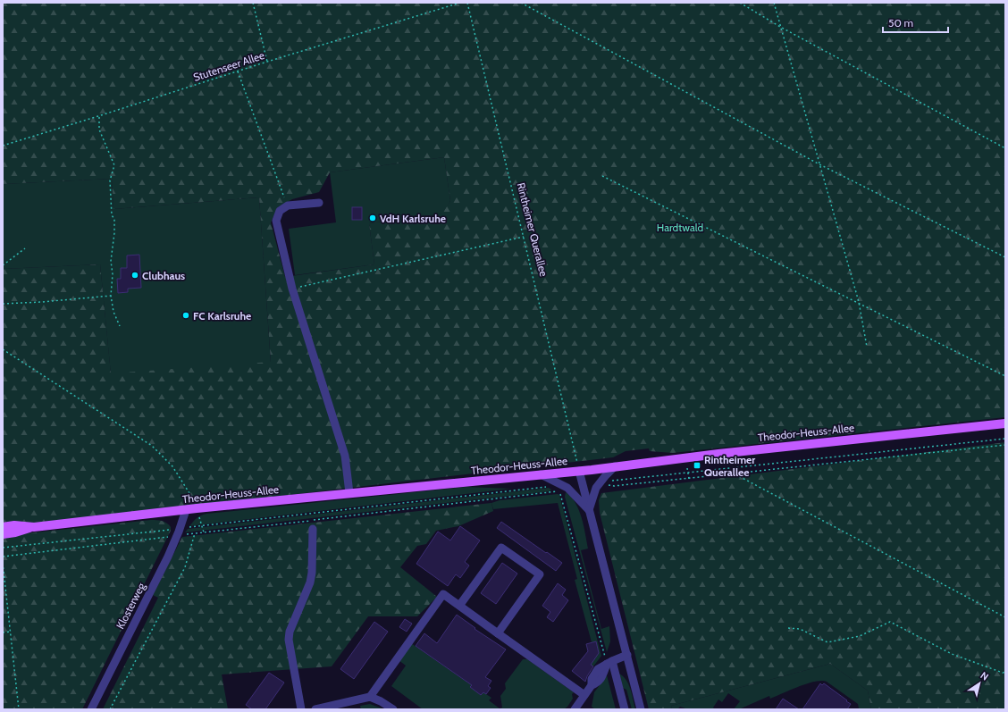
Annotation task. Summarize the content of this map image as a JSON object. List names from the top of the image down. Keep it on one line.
{"streets":{"main road":["Theodor-Heuss-Allee"],"street":["Klosterweg"],"path":["Stutenseer Allee","Rintheimer Querallee"]},"crossings":[["Rintheimer Querallee","Theodor-Heuss-Allee"],["Theodor-Heuss-Allee","Klosterweg"]],"parks":["Hardtwald"],"places":{"other":["VdH Karlsruhe","Clubhaus","FC Karlsruhe"],"transit":["Rintheimer Querallee"]},"scale_bar":"50 m","north":"top right"}
